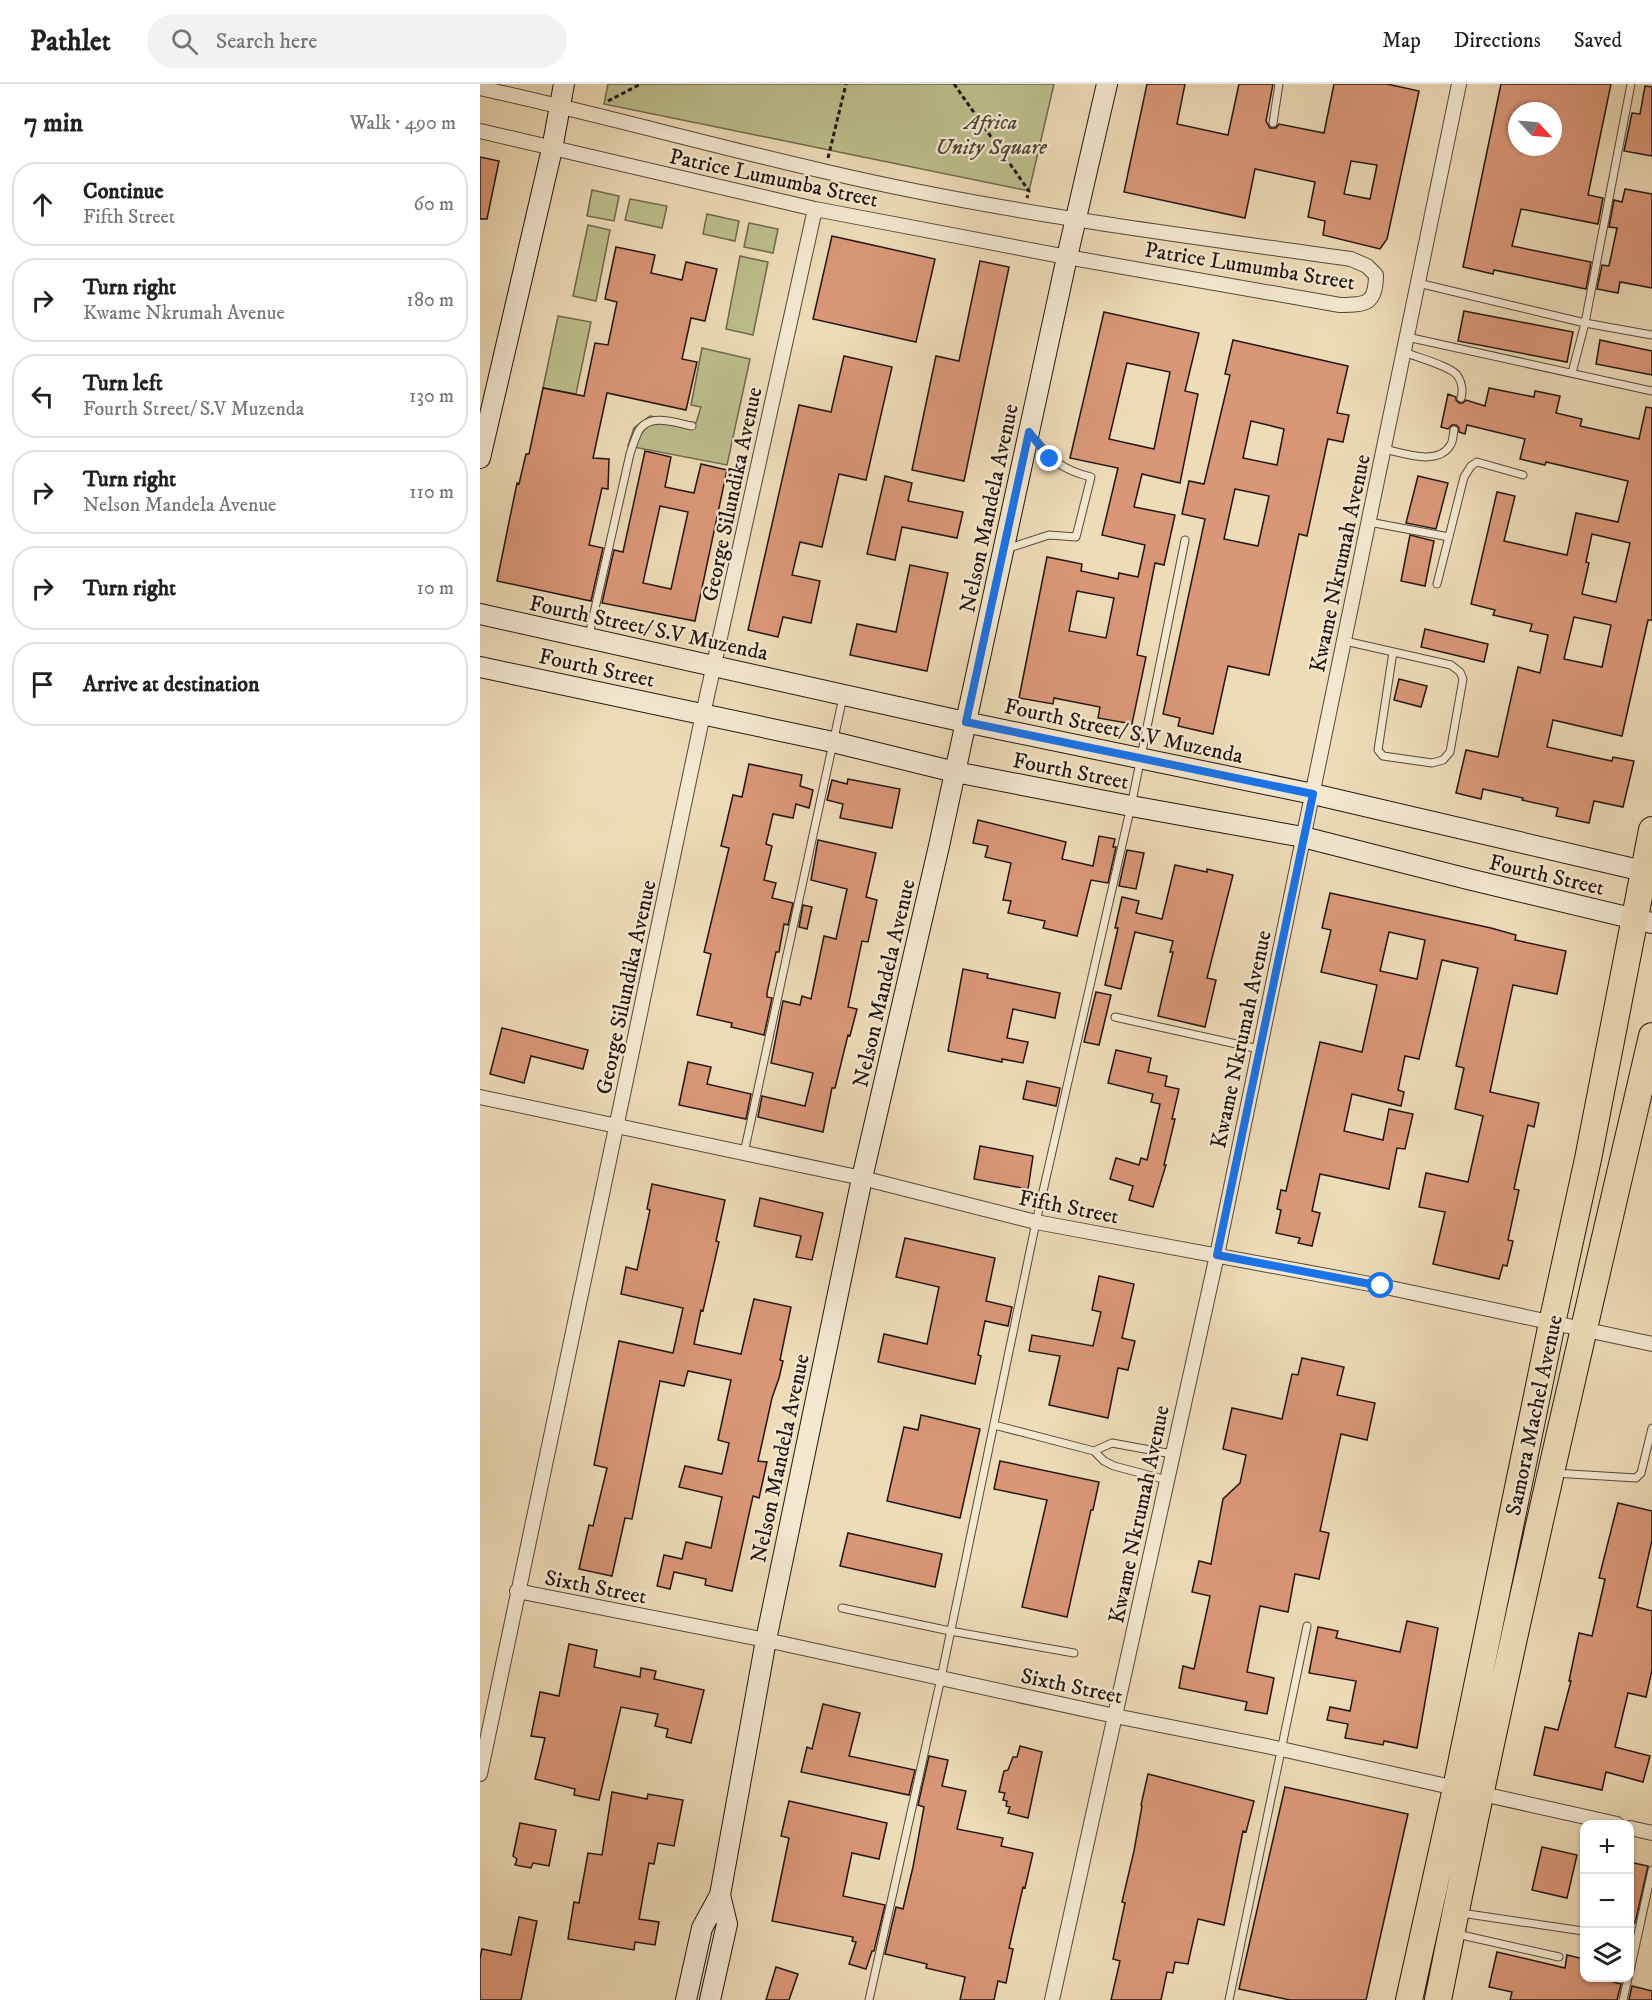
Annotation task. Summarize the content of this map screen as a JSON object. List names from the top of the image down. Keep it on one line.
{"streets":{"highway":["Samora Machel Avenue"],"main road":["Nelson Mandela Avenue","Fourth Street/ S.V Muzenda","Fourth Street"],"street":["Patrice Lumumba Street","George Silundika Avenue","Kwame Nkrumah Avenue","Fifth Street","Sixth Street"]},"crossings":[["Patrice Lumumba Street","George Silundika Avenue"],["Patrice Lumumba Street","Nelson Mandela Avenue"],["George Silundika Avenue","Fourth Street/ S.V Muzenda"],["George Silundika Avenue","Fourth Street"],["George Silundika Avenue","Fifth Street"],["George Silundika Avenue","Sixth Street"],["Nelson Mandela Avenue","Fourth Street/ S.V Muzenda"],["Nelson Mandela Avenue","Fourth Street"],["Nelson Mandela Avenue","Fifth Street"],["Nelson Mandela Avenue","Sixth Street"],["Kwame Nkrumah Avenue","Fourth Street/ S.V Muzenda"],["Kwame Nkrumah Avenue","Fourth Street"],["Kwame Nkrumah Avenue","Fifth Street"],["Kwame Nkrumah Avenue","Sixth Street"],["Fourth Street/ S.V Muzenda","Samora Machel Avenue"],["Fourth Street","Samora Machel Avenue"],["Fifth Street","Samora Machel Avenue"],["Samora Machel Avenue","Sixth Street"]],"parks":["Africa Unity Square"],"north":"bottom right","page":{"header":"Pathlet","search":"Search here","nav":["Map","Directions","Saved"],"heading":["7 min","Walk · 490 m"],"list":[["Continue","Fifth Street","60 m"],["Turn right","Kwame Nkrumah Avenue","180 m"],["Turn left","Fourth Street/ S.V Muzenda","130 m"],["Turn right","Nelson Mandela Avenue","110 m"],["Turn right","10 m"],"Arrive at destination"],"map_buttons":["+","−"]}}
